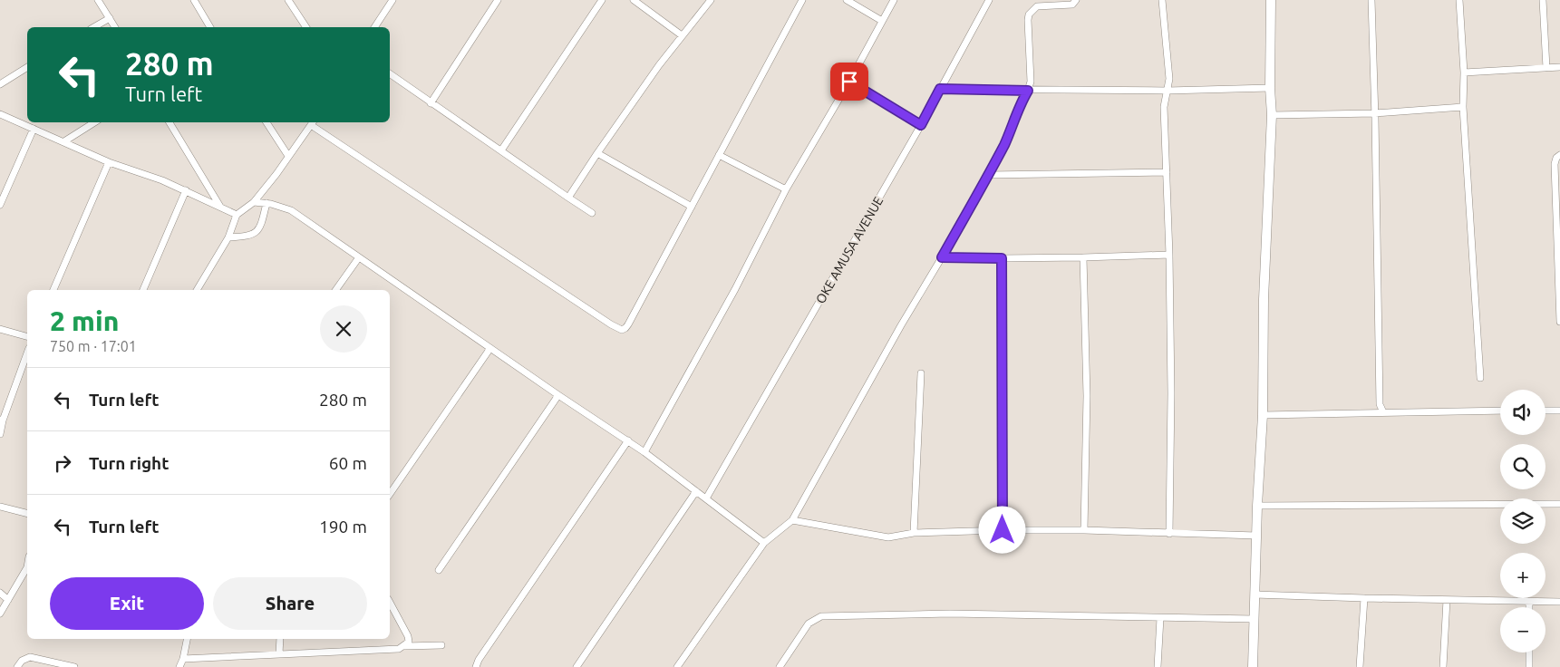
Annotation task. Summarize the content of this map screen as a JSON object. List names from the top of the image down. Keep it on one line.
{"streets":{"street":["OKE AMUSA AVENUE"]},"page":{"turn":["280 m","Turn left"],"heading":["2 min","750 m · 17:01"],"list":[{"name":"Turn left","value":"280 m"},{"name":"Turn right","value":"60 m"},{"name":"Turn left","value":"190 m"}],"map_buttons":["+","−"],"buttons":["Exit","Share"]}}
